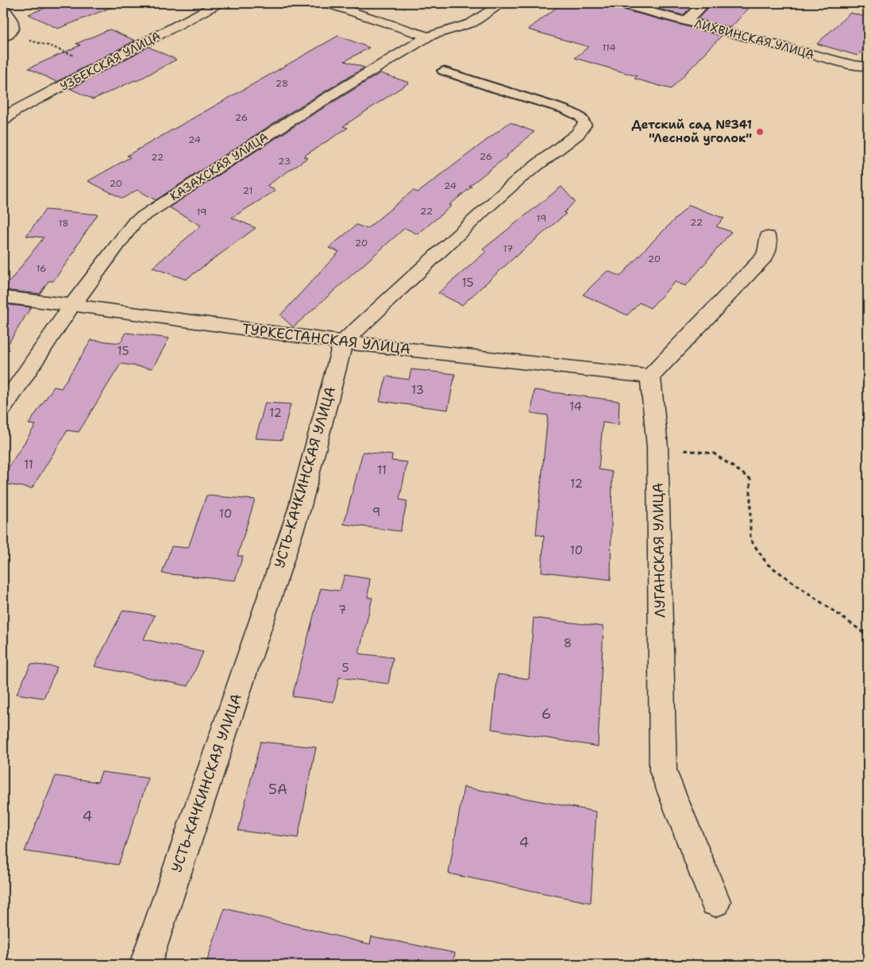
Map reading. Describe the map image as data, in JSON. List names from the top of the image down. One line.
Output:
{"streets":{"street":["ЛИХВИНСКАЯ УЛИЦА","УЗБЕКСКАЯ УЛИЦА","КАЗАХСКАЯ УЛИЦА","ТУРКЕСТАНСКАЯ УЛИЦА","УСТЬ-КАЧКИНСКАЯ УЛИЦА","ЛУГАНСКАЯ УЛИЦА"]},"crossings":[["КАЗАХСКАЯ УЛИЦА","ТУРКЕСТАНСКАЯ УЛИЦА"],["ТУРКЕСТАНСКАЯ УЛИЦА","УСТЬ-КАЧКИНСКАЯ УЛИЦА"],["ТУРКЕСТАНСКАЯ УЛИЦА","ЛУГАНСКАЯ УЛИЦА"]],"places":["Детский сад №341 \"Лесной уголок\""],"house_numbers":["114","28","26","24","26","22","23","20","24","21","22","19","19","22","18","20","17","20","16","15","15","13","14","12","11","11","12","9","10","10","7","8","5","6","5А","4","4"]}
